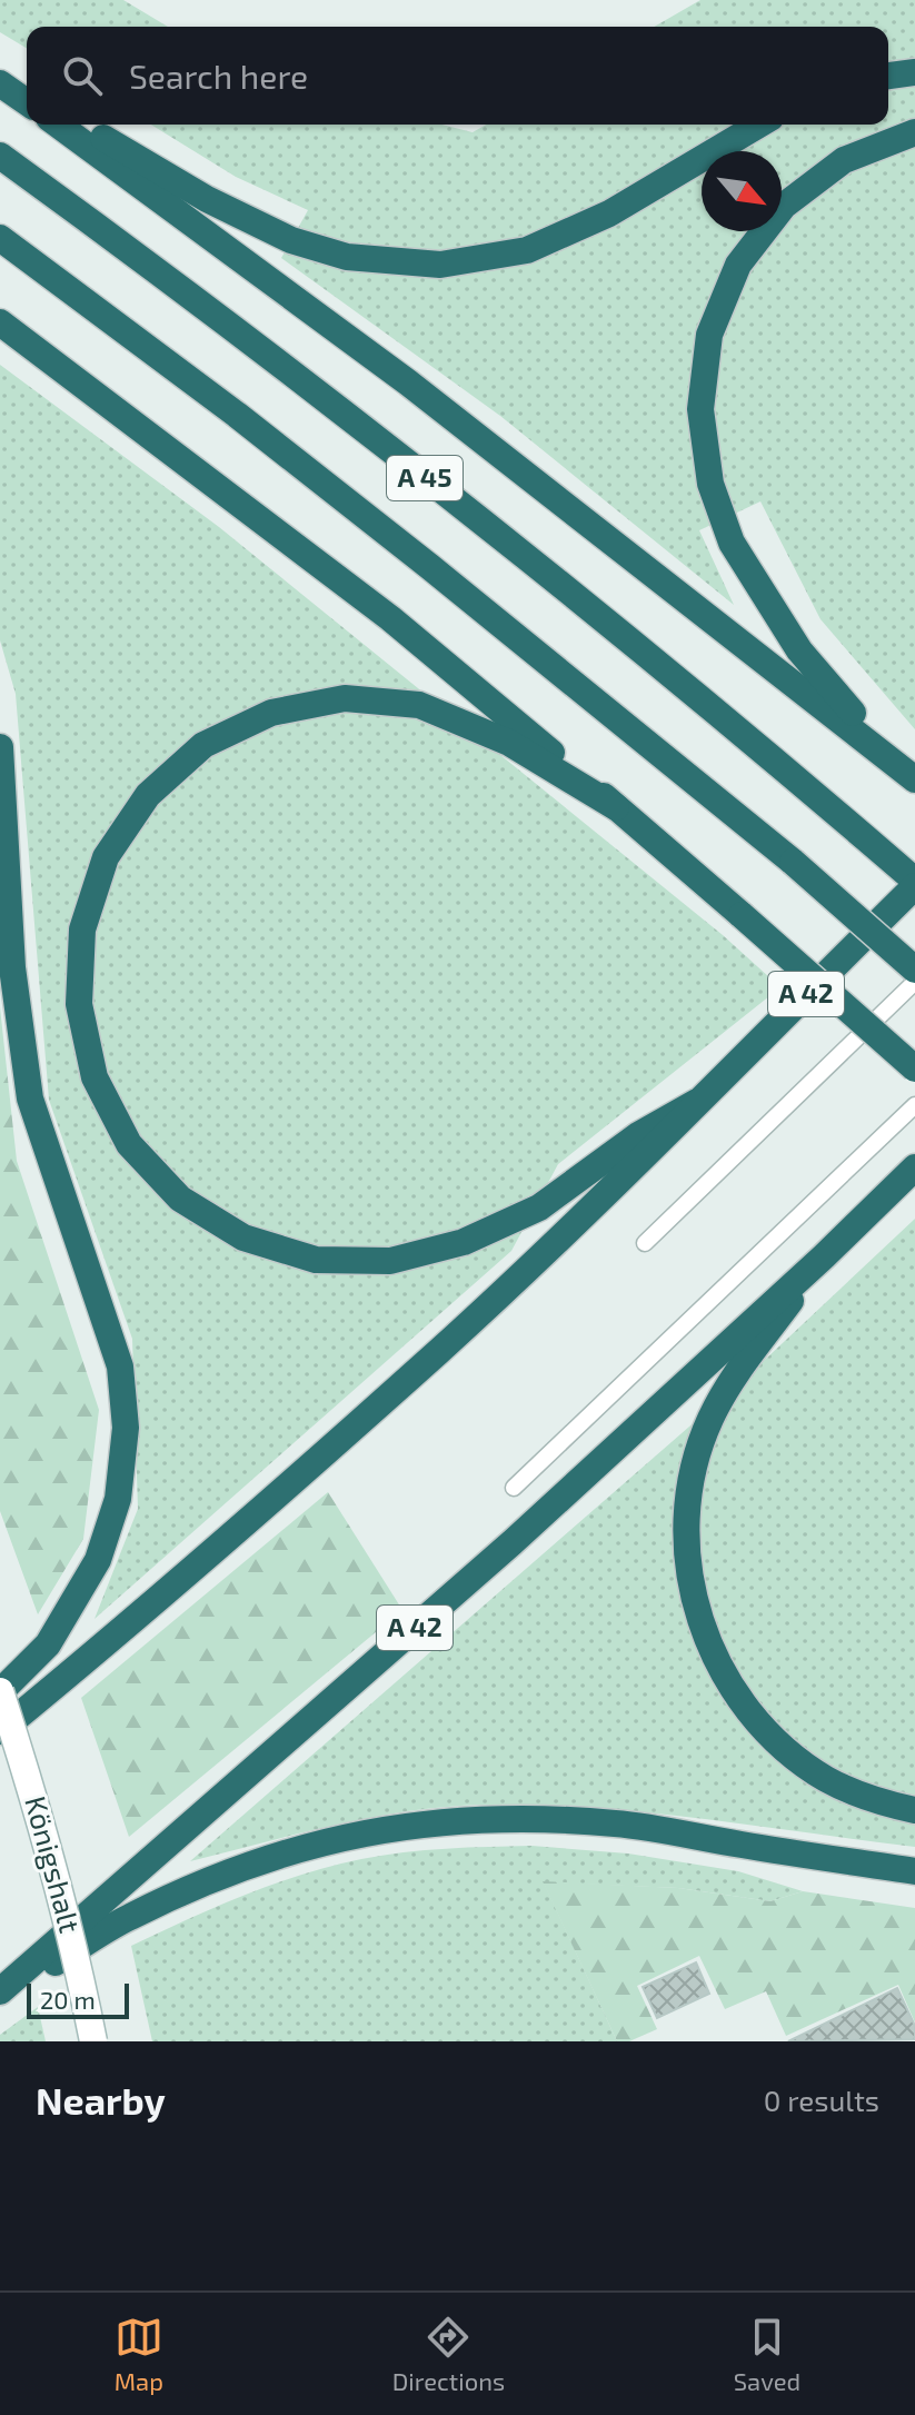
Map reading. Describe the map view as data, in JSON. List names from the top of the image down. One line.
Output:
{"streets":{"highway":["A 45","A 42"],"main road":["Königshalt"]},"crossings":[["A 45","A 42"]],"scale_bar":"20 m","north":"bottom right","page":{"search":"Search here","scale":"20 m","heading":["Nearby","0 results"],"nav":["Map","Directions","Saved"]}}
